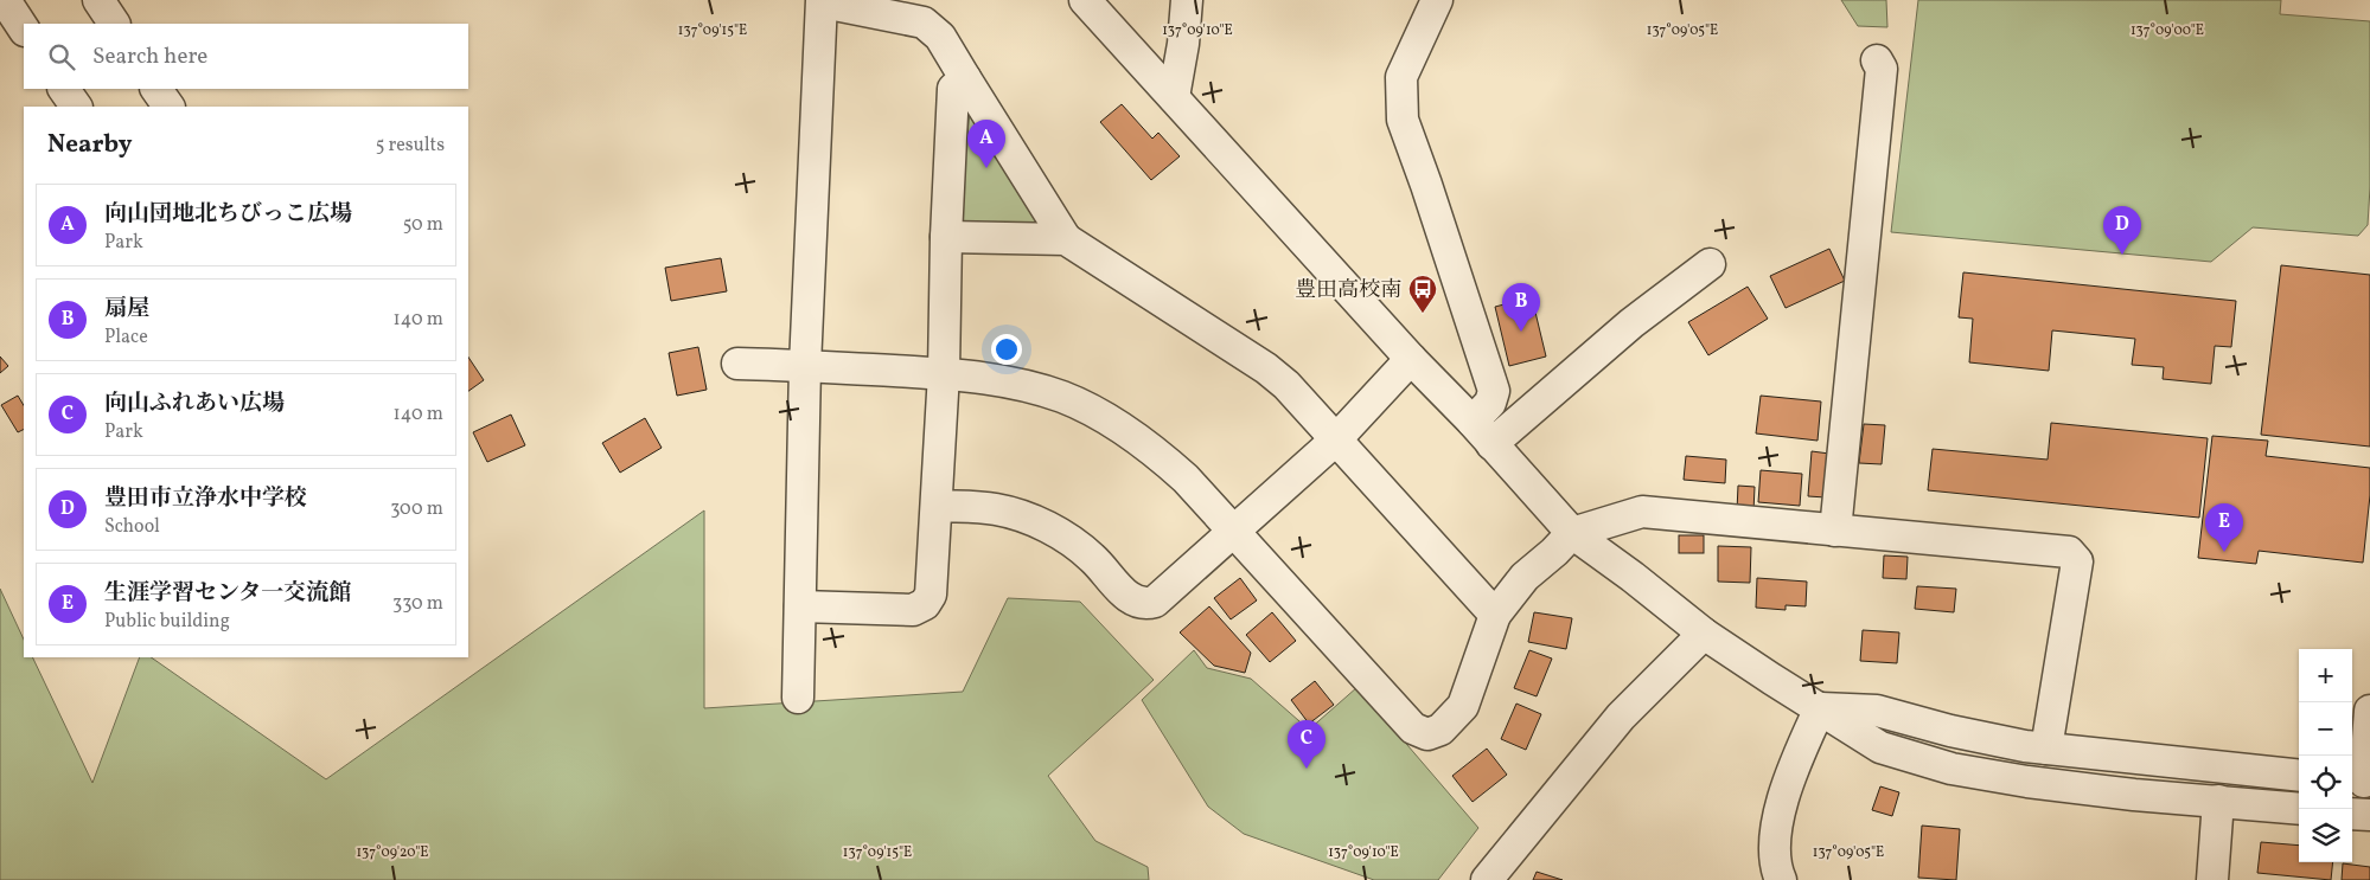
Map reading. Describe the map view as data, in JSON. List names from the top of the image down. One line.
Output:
{"places":{"bus stop":["豊田高校南"]},"page":{"search":"Search here","heading":["Nearby","5 results"],"pins":["A","D","B","E","C"],"list":[{"mark":"A","name":"向山団地北ちびっこ広場","note":"Park","value":"50 m"},{"mark":"B","name":"扇屋","note":"Place","value":"140 m"},{"mark":"C","name":"向山ふれあい広場","note":"Park","value":"140 m"},{"mark":"D","name":"豊田市立浄水中学校","note":"School","value":"300 m"},{"mark":"E","name":"生涯学習センタ一交流館","note":"Public building","value":"330 m"}],"map_buttons":["+","−"]},"coordinates":["137°09'15\"E","137°09'10\"E","137°09'05\"E","137°09'00\"E","137°09'20\"E"]}
